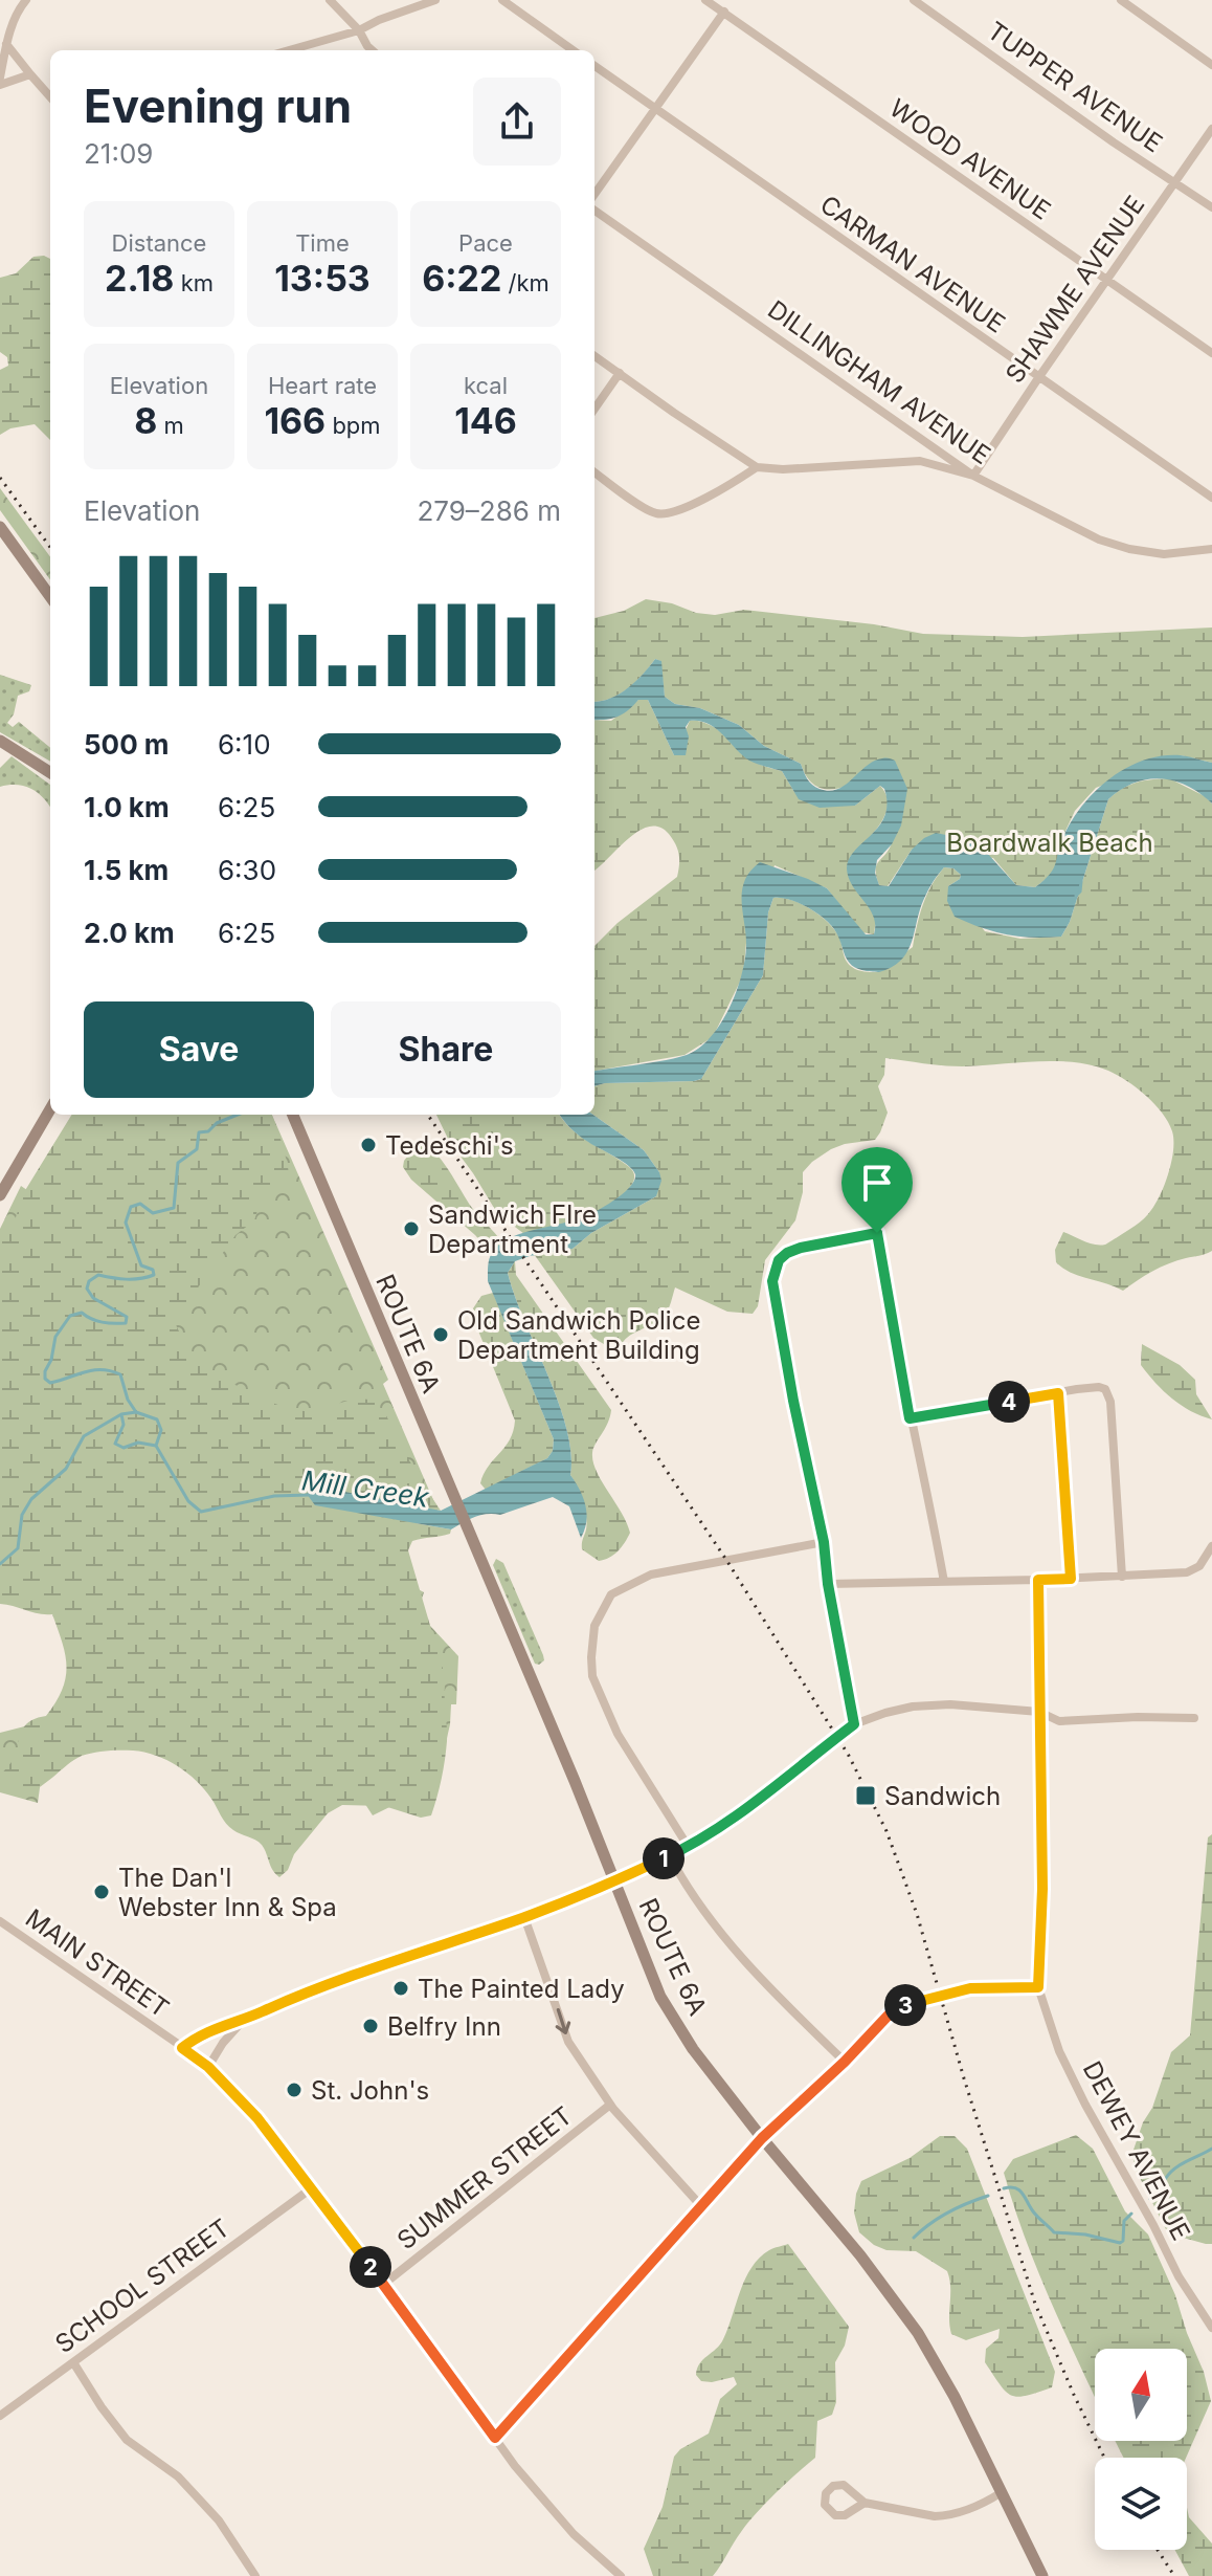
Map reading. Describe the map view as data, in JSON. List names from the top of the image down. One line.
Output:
{"streets":{"main road":["ROUTE 6A"],"street":["TUPPER AVENUE","WOOD AVENUE","CARMAN AVENUE","SHAWME AVENUE","DILLINGHAM AVENUE","MAIN STREET","DEWEY AVENUE","SUMMER STREET","SCHOOL STREET"]},"crossings":[["TUPPER AVENUE","SHAWME AVENUE"],["WOOD AVENUE","SHAWME AVENUE"],["CARMAN AVENUE","SHAWME AVENUE"],["SHAWME AVENUE","DILLINGHAM AVENUE"],["MAIN STREET","SUMMER STREET"],["MAIN STREET","SCHOOL STREET"]],"water":["Mill Creek"],"parks":["Boardwalk Beach"],"places":{"other":["Tedeschi's","Sandwich FIre Department","Old Sandwich Police Department Building","The Dan'l Webster Inn & Spa","The Painted Lady","Belfry Inn","St. John's"],"transit":["Sandwich"]},"north":"top","page":{"heading":["Evening run","21:09"],"stats":[["Distance","2.18 km"],["Time","13:53"],["Pace","6:22 /km"],["Elevation","8 m"],["Heart rate","166 bpm"],["kcal","146"]],"chart":["Elevation","279–286 m"],"list":[{"name":"500 m","note":"6:10"},{"name":"1.0 km","note":"6:25"},{"name":"1.5 km","note":"6:30"},{"name":"2.0 km","note":"6:25"}],"buttons":["Save","Share"],"pins":["4","1","3","2"]}}
